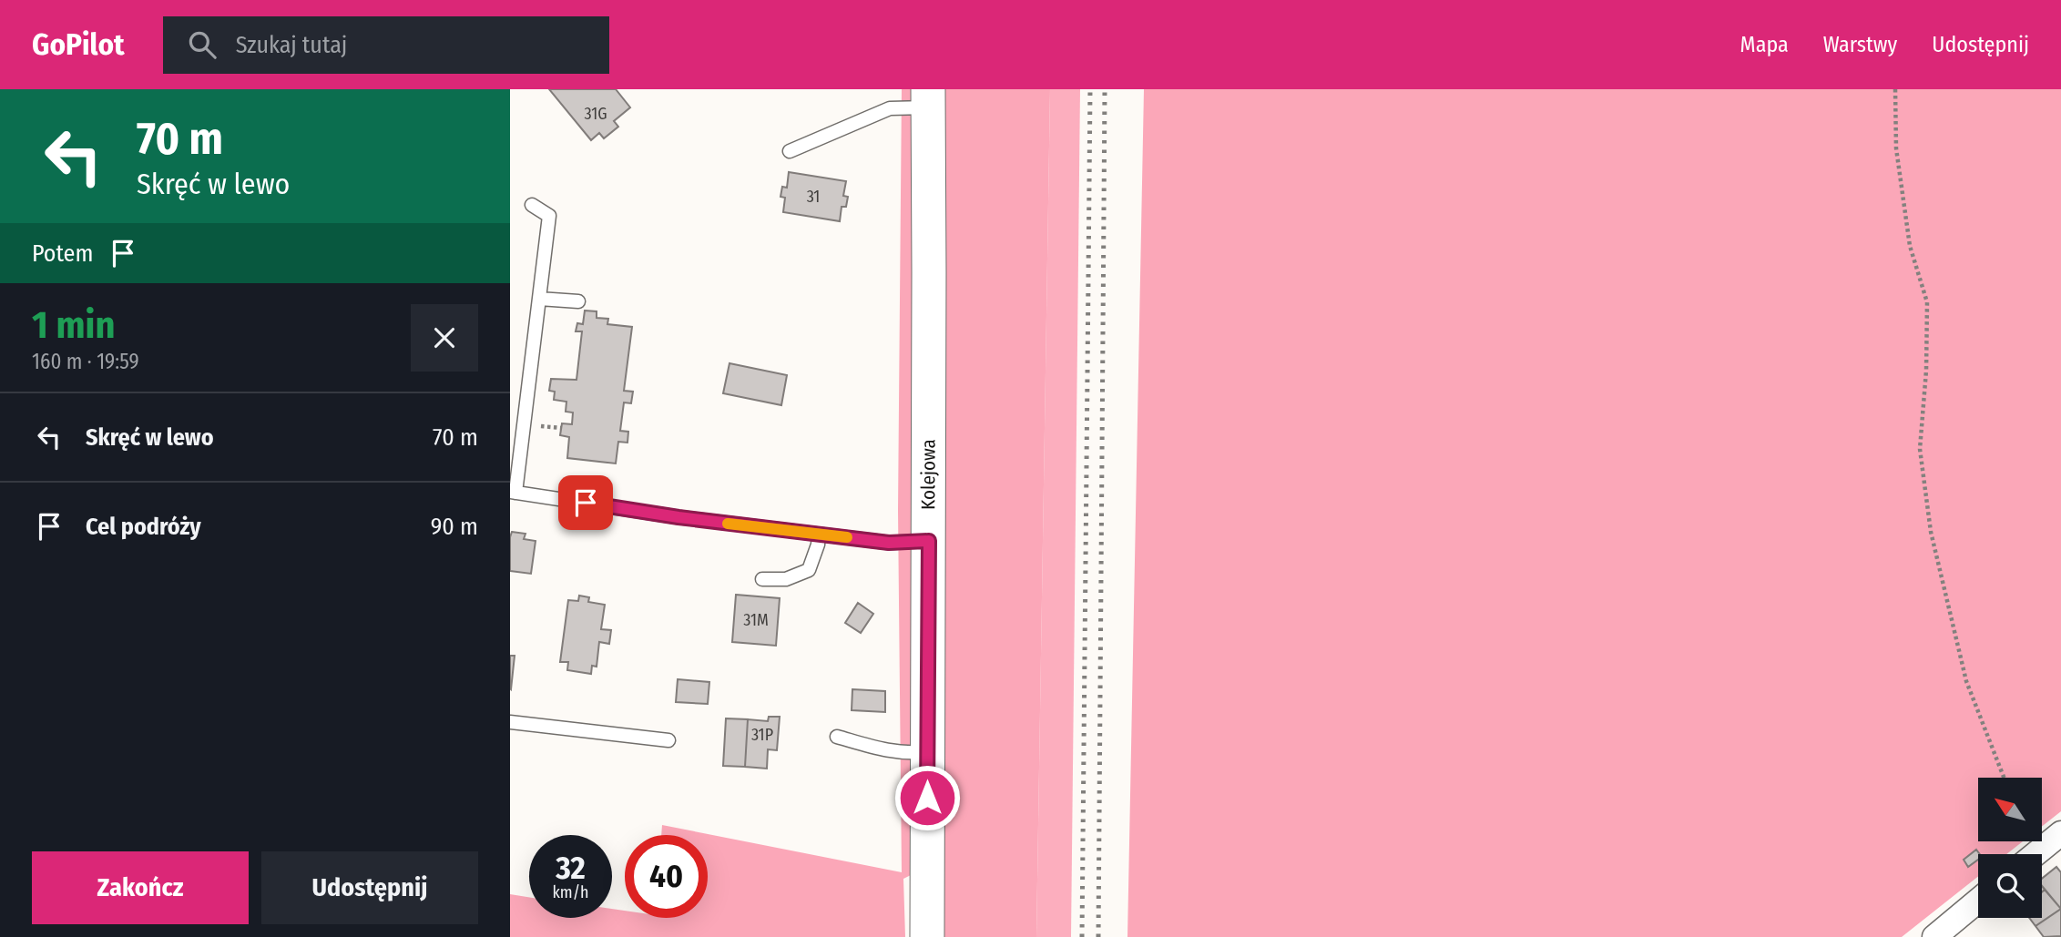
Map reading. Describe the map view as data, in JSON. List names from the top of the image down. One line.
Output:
{"streets":{"street":["Kolejowa"]},"house_numbers":["31G","31","31M","31P"],"north":"top left","page":{"header":"GoPilot","search":"Szukaj tutaj","nav":["Mapa","Warstwy","Udostępnij"],"turn":["70 m","Skręć w lewo"],"then":"Potem","heading":["1 min","160 m · 19:59"],"list":[{"name":"Skręć w lewo","value":"70 m"},{"name":"Cel podróży","value":"90 m"}],"speed":"32 km/h","limit":"40","buttons":["Zakończ","Udostępnij"]}}
